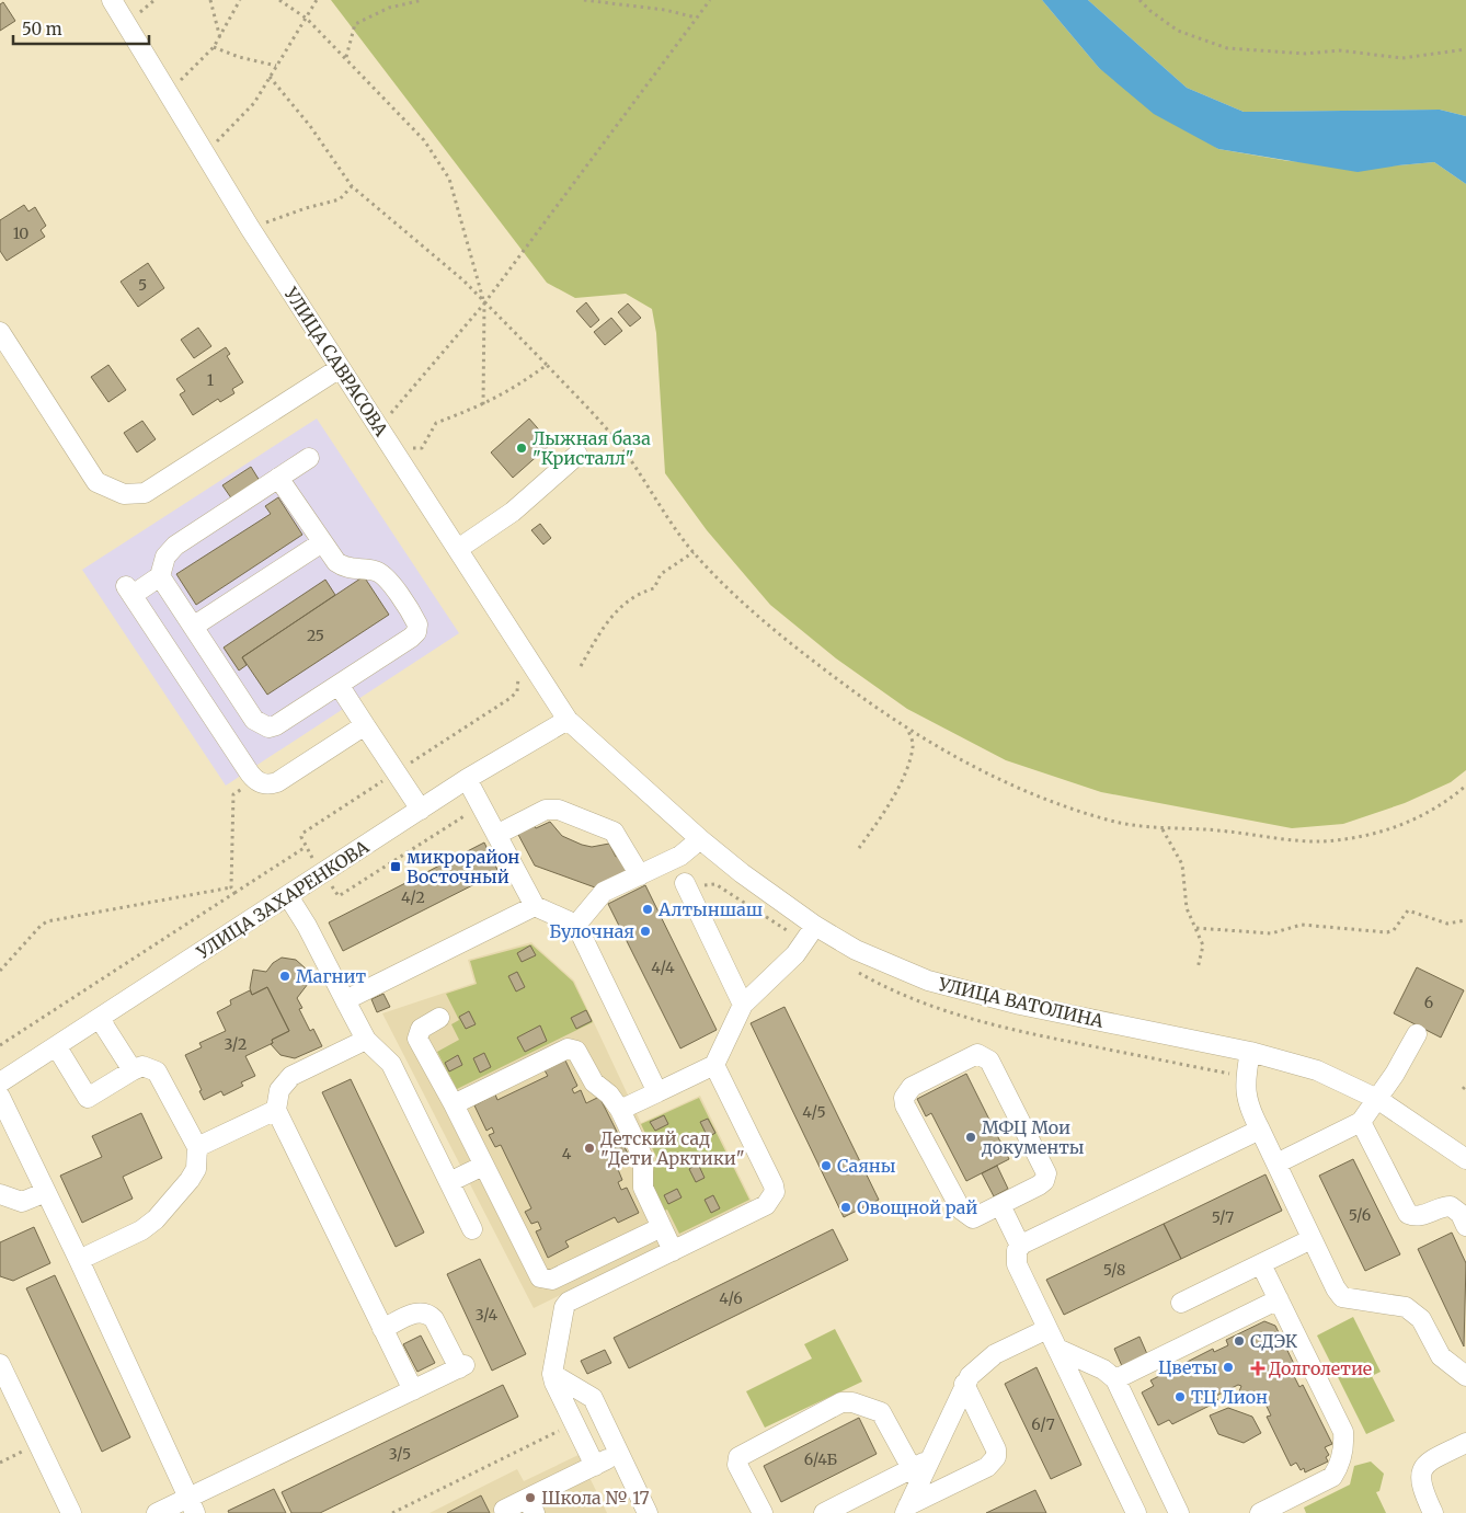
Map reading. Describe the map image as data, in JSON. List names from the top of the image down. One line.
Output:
{"streets":{"street":["УЛИЦА САВРАСОВА","УЛИЦА ЗАХАРЕНКОВА","УЛИЦА ВАТОЛИНА"]},"crossings":[["УЛИЦА САВРАСОВА","УЛИЦА ЗАХАРЕНКОВА"],["УЛИЦА САВРАСОВА","УЛИЦА ВАТОЛИНА"],["УЛИЦА ЗАХАРЕНКОВА","УЛИЦА ВАТОЛИНА"]],"places":{"other":["Лыжная база \"Кристалл\"","Алтыншаш","Булочная","Магнит","МФЦ Мои документы","Детский сад \"Дети Арктики\"","Саяны","Овощной рай","СДЭК","Цветы","ТЦ Лион","Школа № 17"],"transit":["микрорайон Восточный"],"health":["Долголетие"]},"house_numbers":["10","5","1","25","4/2","4/4","6","3/2","4/5","4","5/6","5/7","5/8","4/6","3/4","6/7","3/5","6/4Б"],"scale_bar":"50 m"}
